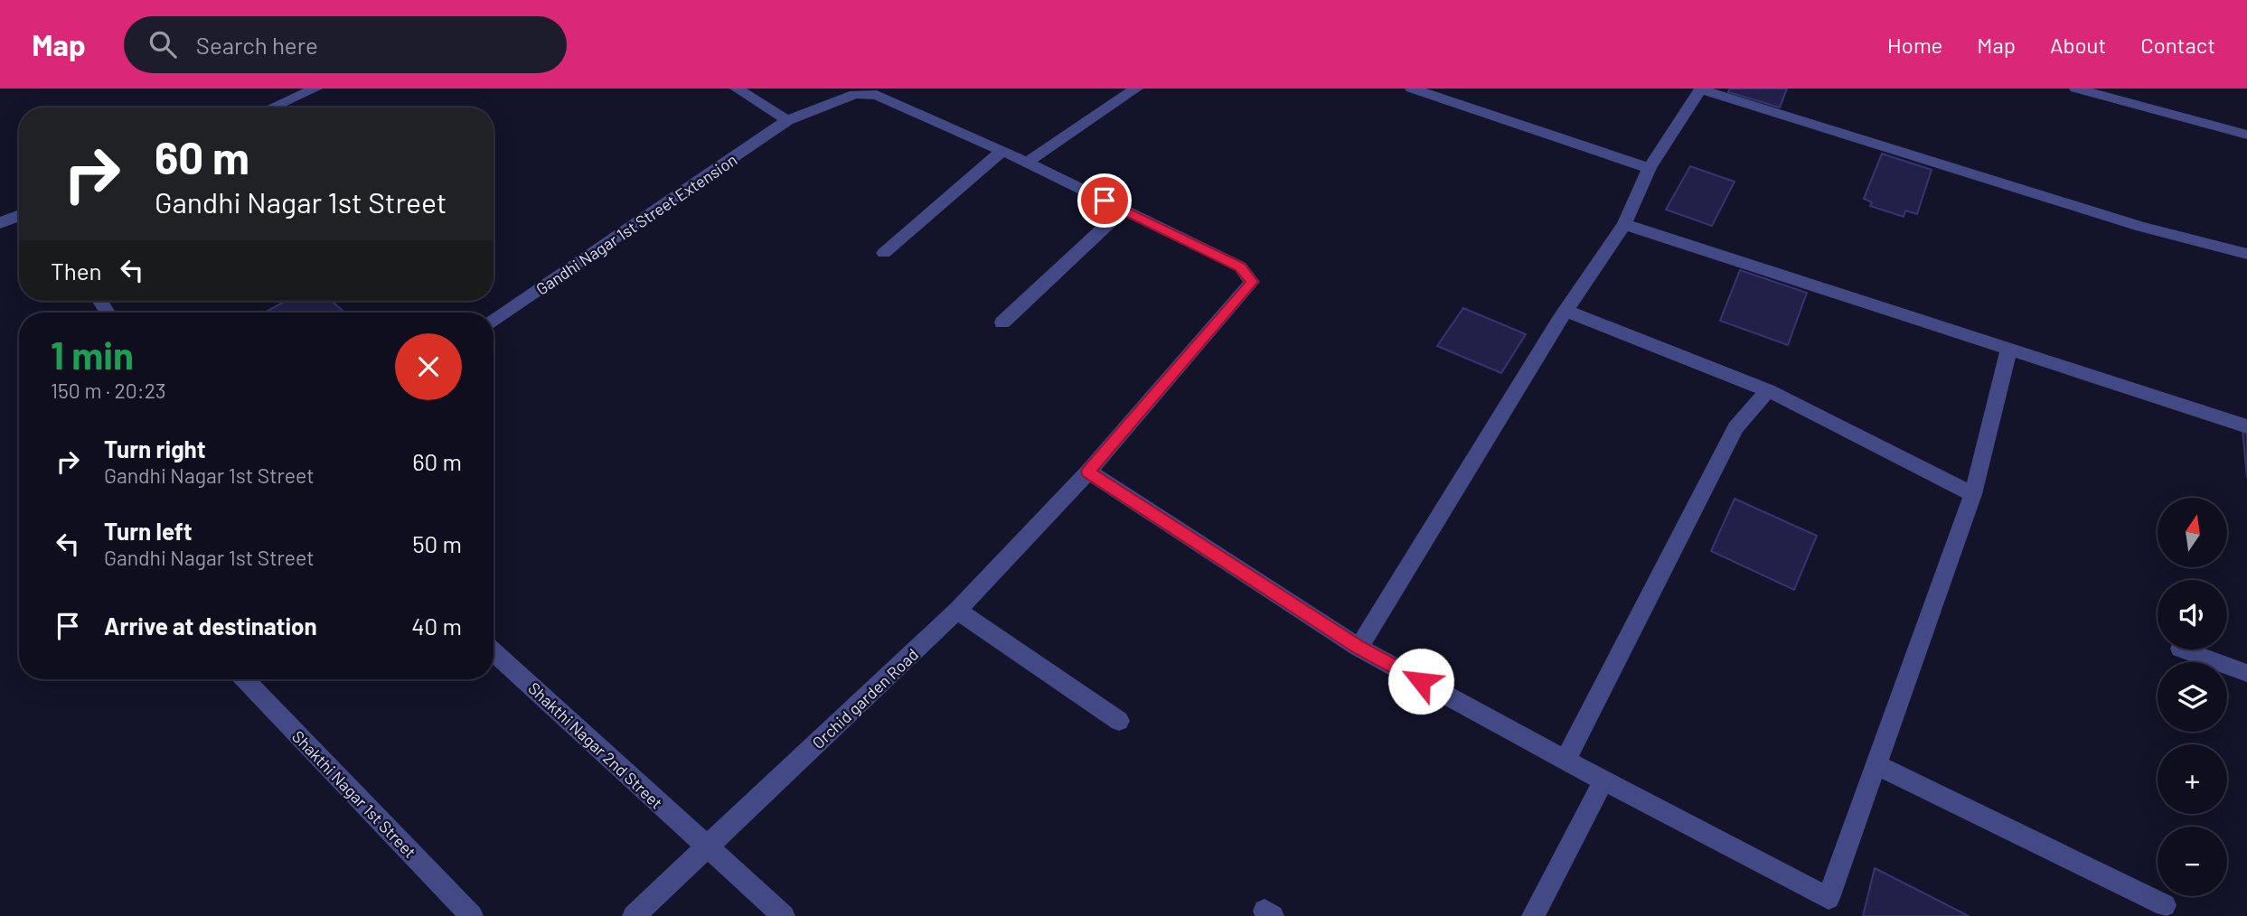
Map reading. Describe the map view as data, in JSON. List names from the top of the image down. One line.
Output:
{"streets":{"street":["Gandhi Nagar 1st Street Extension","Orchid garden Road","Shakthi Nagar 2nd Street","Shakthi Nagar 1st Street"]},"crossings":[["Gandhi Nagar 1st Street Extension","Orchid garden Road"],["Orchid garden Road","Shakthi Nagar 2nd Street"]],"north":"top","page":{"header":"Map","search":"Search here","nav":["Home","Map","About","Contact"],"turn":["60 m","Gandhi Nagar 1st Street"],"then":"Then","heading":["1 min","150 m · 20:23"],"list":[{"name":"Turn right","note":"Gandhi Nagar 1st Street","value":"60 m"},{"name":"Turn left","note":"Gandhi Nagar 1st Street","value":"50 m"},{"name":"Arrive at destination","value":"40 m"}],"map_buttons":["+","−"]}}
